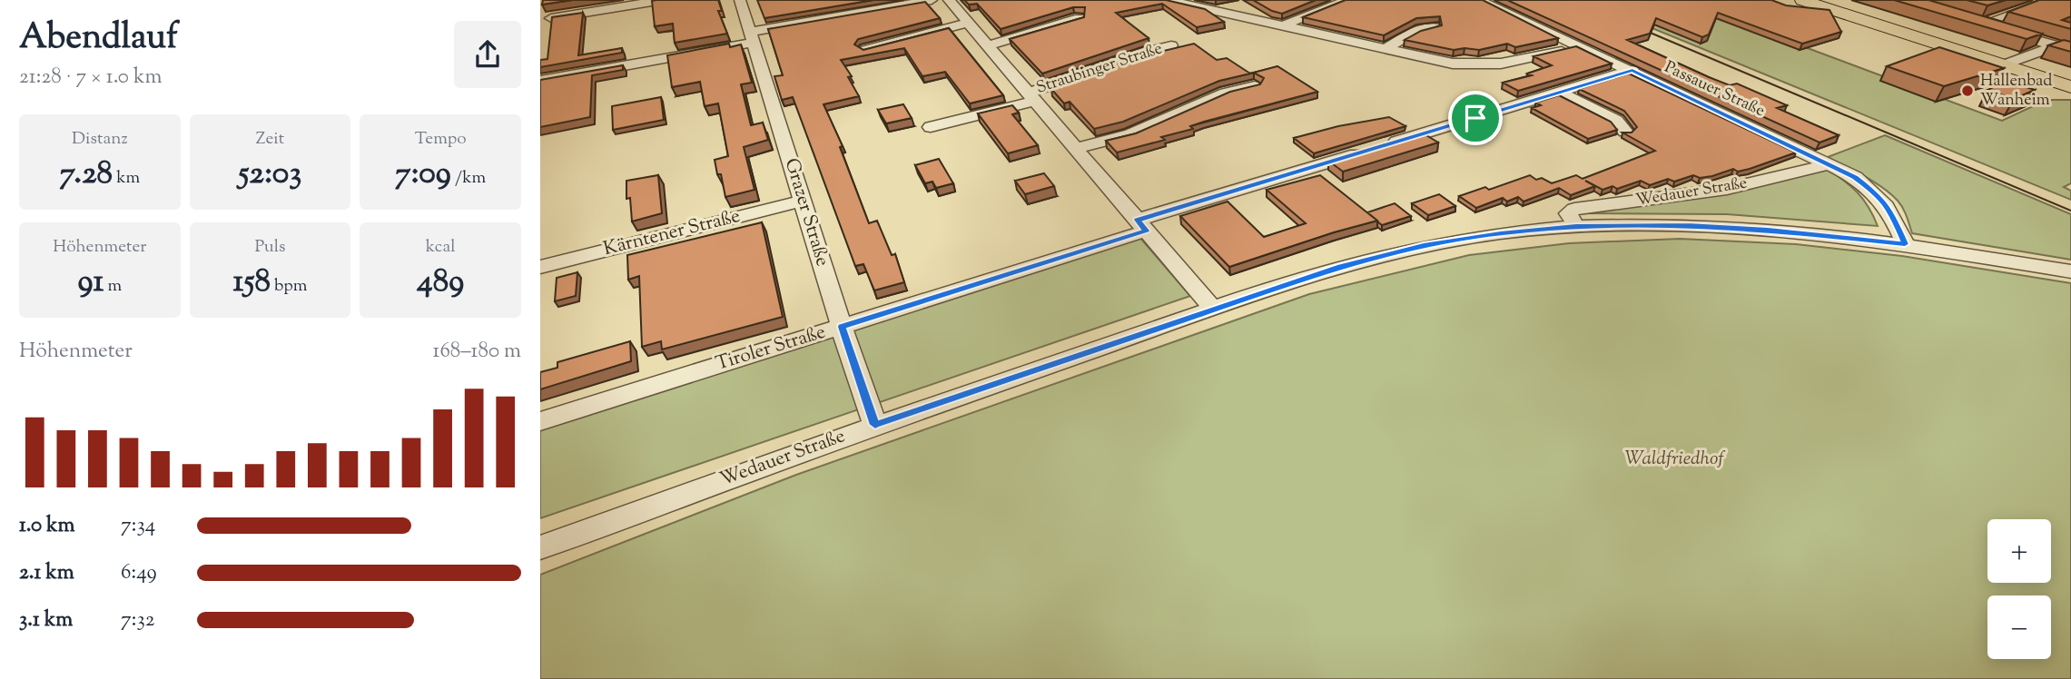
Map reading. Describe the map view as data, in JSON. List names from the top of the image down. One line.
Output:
{"streets":{"street":["Straubinger Straße","Passauer Straße","Wedauer Straße","Grazer Straße","Kärntener Straße","Tiroler Straße"]},"crossings":[["Straubinger Straße","Wedauer Straße"],["Straubinger Straße","Tiroler Straße"],["Passauer Straße","Wedauer Straße"],["Passauer Straße","Tiroler Straße"],["Wedauer Straße","Grazer Straße"],["Grazer Straße","Kärntener Straße"],["Grazer Straße","Tiroler Straße"]],"parks":["Waldfriedhof"],"places":["Hallenbad Wanheim"],"page":{"heading":["Abendlauf","21:28 · 7 × 1.0 km"],"stats":[["Distanz","7.28 km"],["Zeit","52:03"],["Tempo","7:09 /km"],["Höhenmeter","91 m"],["Puls","158 bpm"],["kcal","489"]],"chart":["Höhenmeter","168–180 m"],"list":[{"name":"1.0 km","note":"7:34"},{"name":"2.1 km","note":"6:49"},{"name":"3.1 km","note":"7:32"}],"map_buttons":["+","−"]}}
